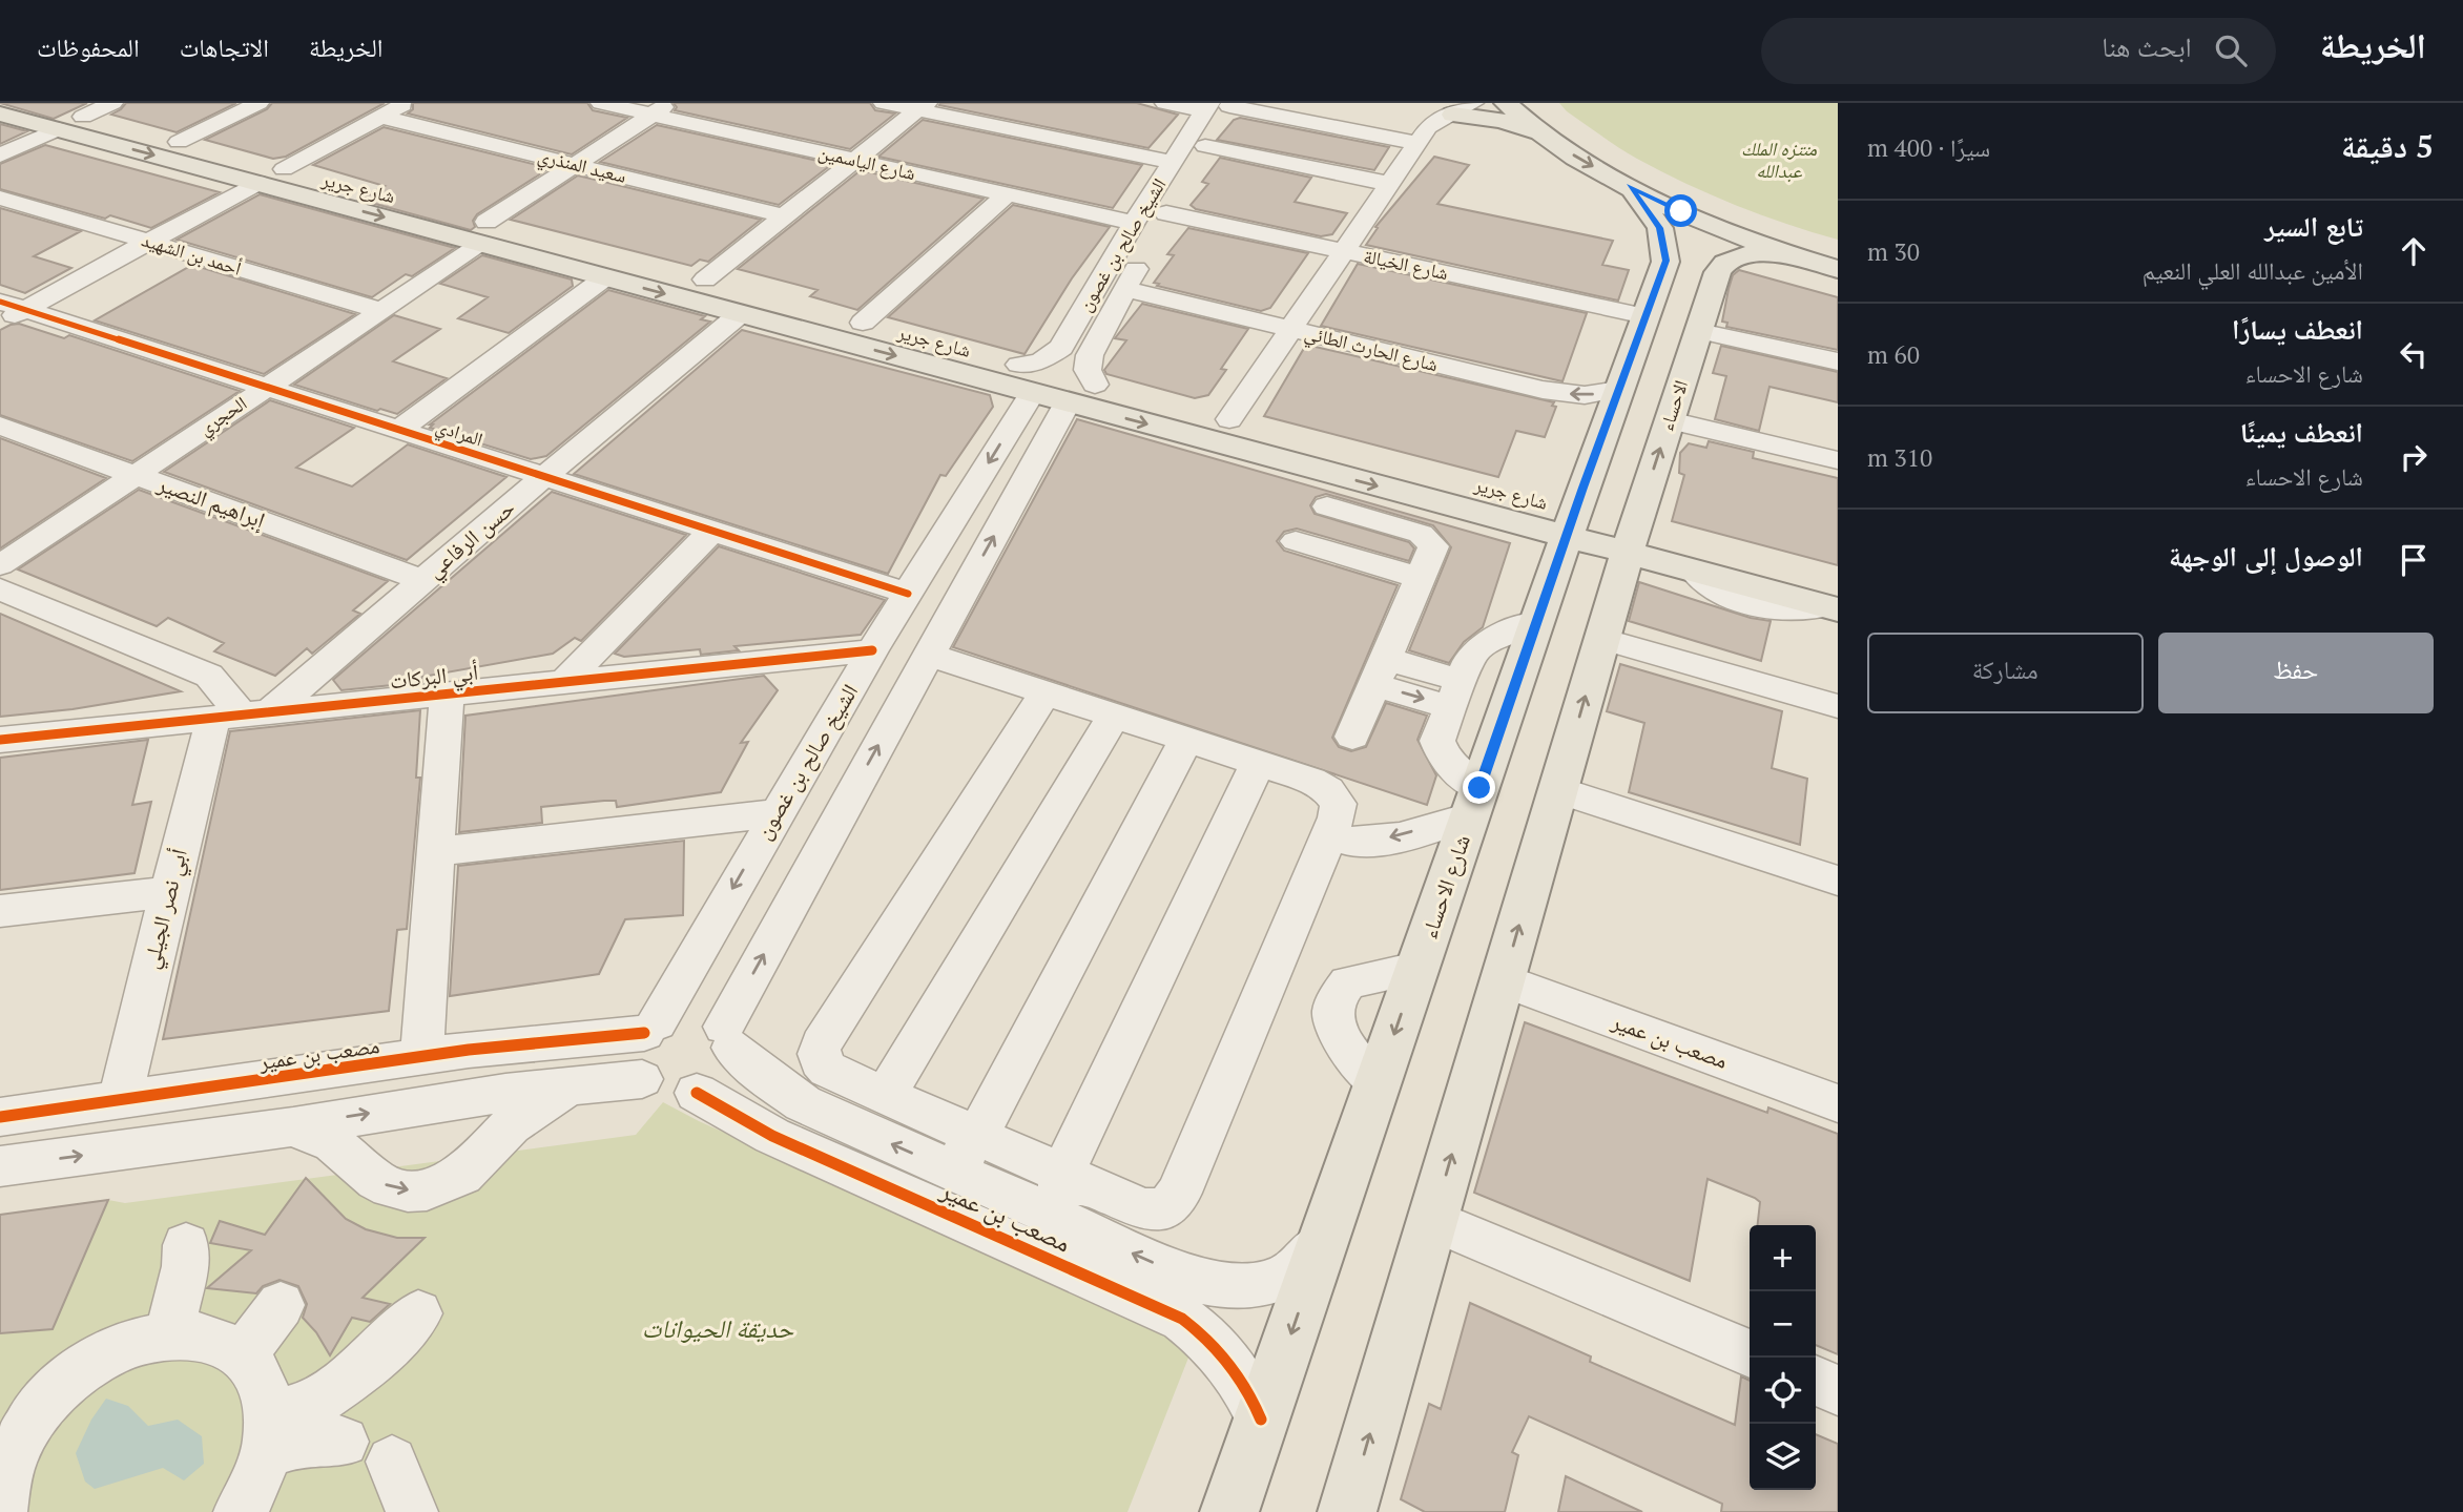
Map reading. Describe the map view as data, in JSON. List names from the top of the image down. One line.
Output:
{"streets":{"main road":["شارع جرير","الاحساء","شارع الاحساء"],"street":["شارع الياسمين","سعيد المنذري","الشيخ صالح بن غصون","أحمد بن الشهيد","شارع الخيالة","شارع الحارث الطائي","الحجري","المرادي","إبراهيم النصير","حسن الرفاعي","أبي البركات","أبي نصر الجيلي","مصعب بن عمير"]},"crossings":[["شارع الياسمين","الشيخ صالح بن غصون"],["شارع الياسمين","الحجري"],["سعيد المنذري","الحجري"],["شارع جرير","الشيخ صالح بن غصون"],["شارع جرير","الاحساء"],["شارع جرير","الحجري"],["شارع جرير","حسن الرفاعي"],["شارع جرير","شارع الاحساء"],["الشيخ صالح بن غصون","شارع الخيالة"],["الشيخ صالح بن غصون","شارع الحارث الطائي"],["الشيخ صالح بن غصون","المرادي"],["الشيخ صالح بن غصون","أبي البركات"],["الشيخ صالح بن غصون","مصعب بن عمير"],["أحمد بن الشهيد","الحجري"],["شارع الخيالة","شارع الاحساء"],["شارع الحارث الطائي","شارع الاحساء"],["الاحساء","شارع الاحساء"],["الحجري","المرادي"],["الحجري","إبراهيم النصير"],["المرادي","حسن الرفاعي"],["إبراهيم النصير","حسن الرفاعي"],["حسن الرفاعي","أبي البركات"],["حسن الرفاعي","أبي نصر الجيلي"],["أبي البركات","أبي نصر الجيلي"],["شارع الاحساء","مصعب بن عمير"],["أبي نصر الجيلي","مصعب بن عمير"]],"parks":["منتزه الملك عبدالله","حديقة الحيوانات"],"page":{"header":"الخريطة","search":"ابحث هنا","nav":["الخريطة","الاتجاهات","المحفوظات"],"heading":["5 دقيقة","سيرًا · 400 m"],"list":[["تابع السير","الأمين عبدالله العلي النعيم","30 m"],["انعطف يسارًا","شارع الاحساء","60 m"],["انعطف يمينًا","شارع الاحساء","310 m"],"الوصول إلى الوجهة"],"buttons":["حفظ","مشاركة"],"map_buttons":["+","−"]}}
